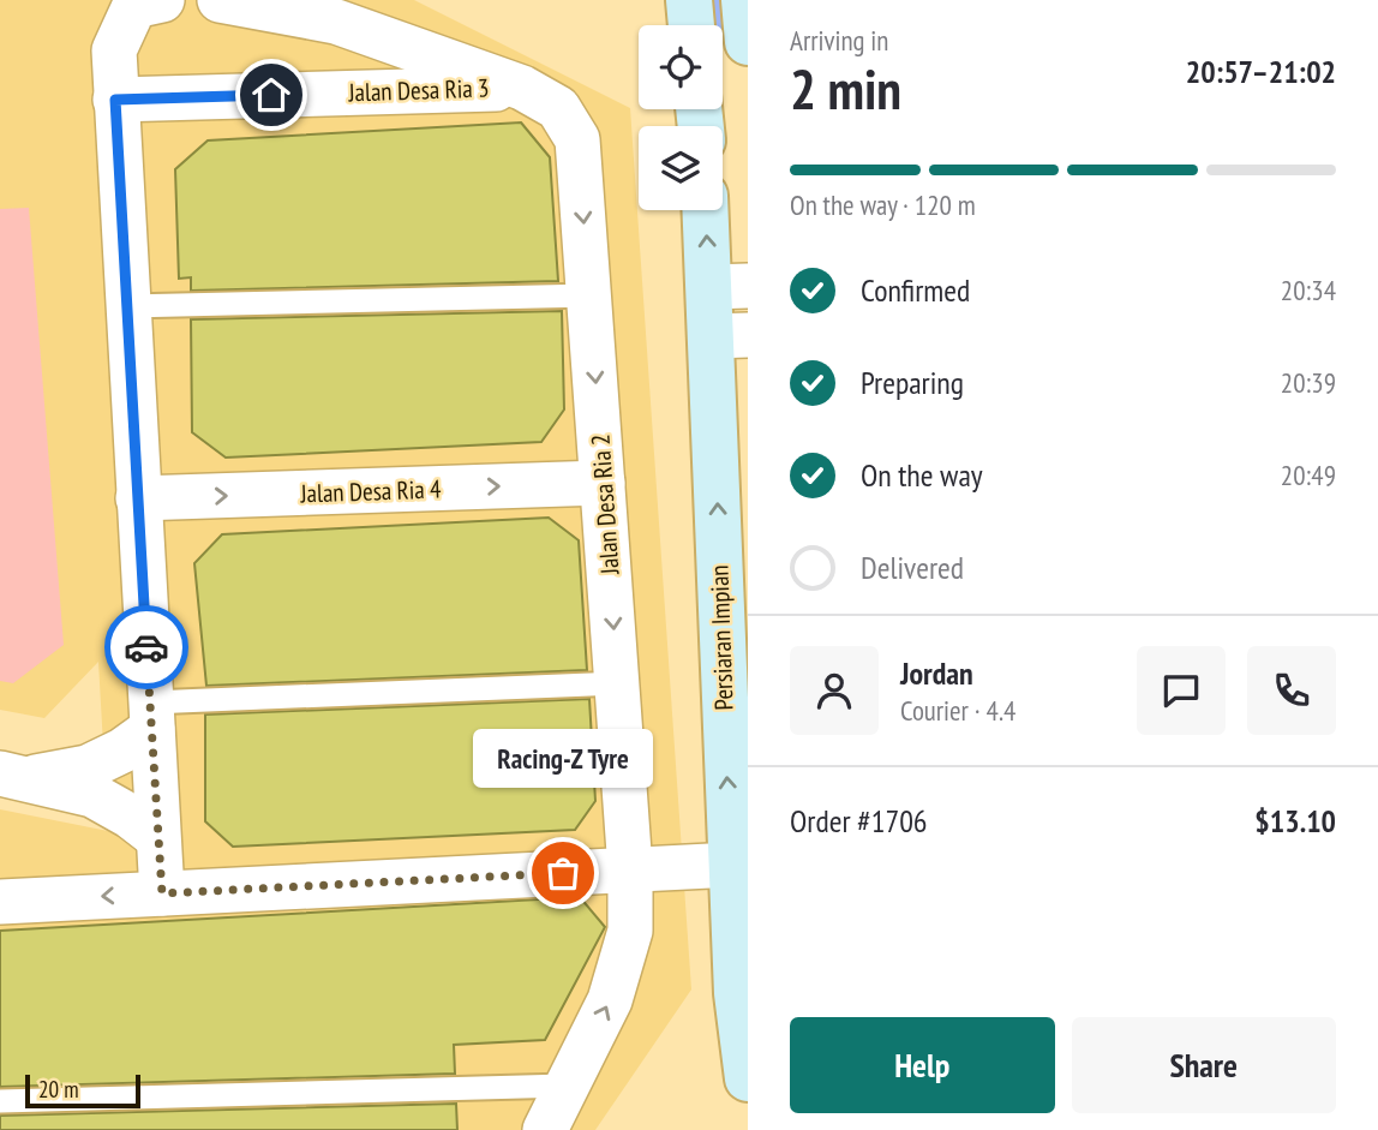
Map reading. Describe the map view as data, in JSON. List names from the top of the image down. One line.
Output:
{"streets":{"street":["Jalan Desa Ria 3","Jalan Desa Ria 4","Jalan Desa Ria 2","Persiaran Impian"]},"crossings":[["Jalan Desa Ria 3","Jalan Desa Ria 2"],["Jalan Desa Ria 4","Jalan Desa Ria 2"]],"one_way":["Persiaran Impian"],"places":["Racing-Z Tyre"],"scale_bar":"20 m","page":{"heading":["2 min","Arriving in","20:57–21:02"],"panel":["Jordan","Courier · 4.4","Order #1706","$13.10"],"bar":"On the way · 120 m","list":[["Confirmed","20:34"],["Preparing","20:39"],["On the way","20:49"],"Delivered"],"bubble":"Racing-Z Tyre","buttons":["Help","Share"],"scale":"20 m"}}
